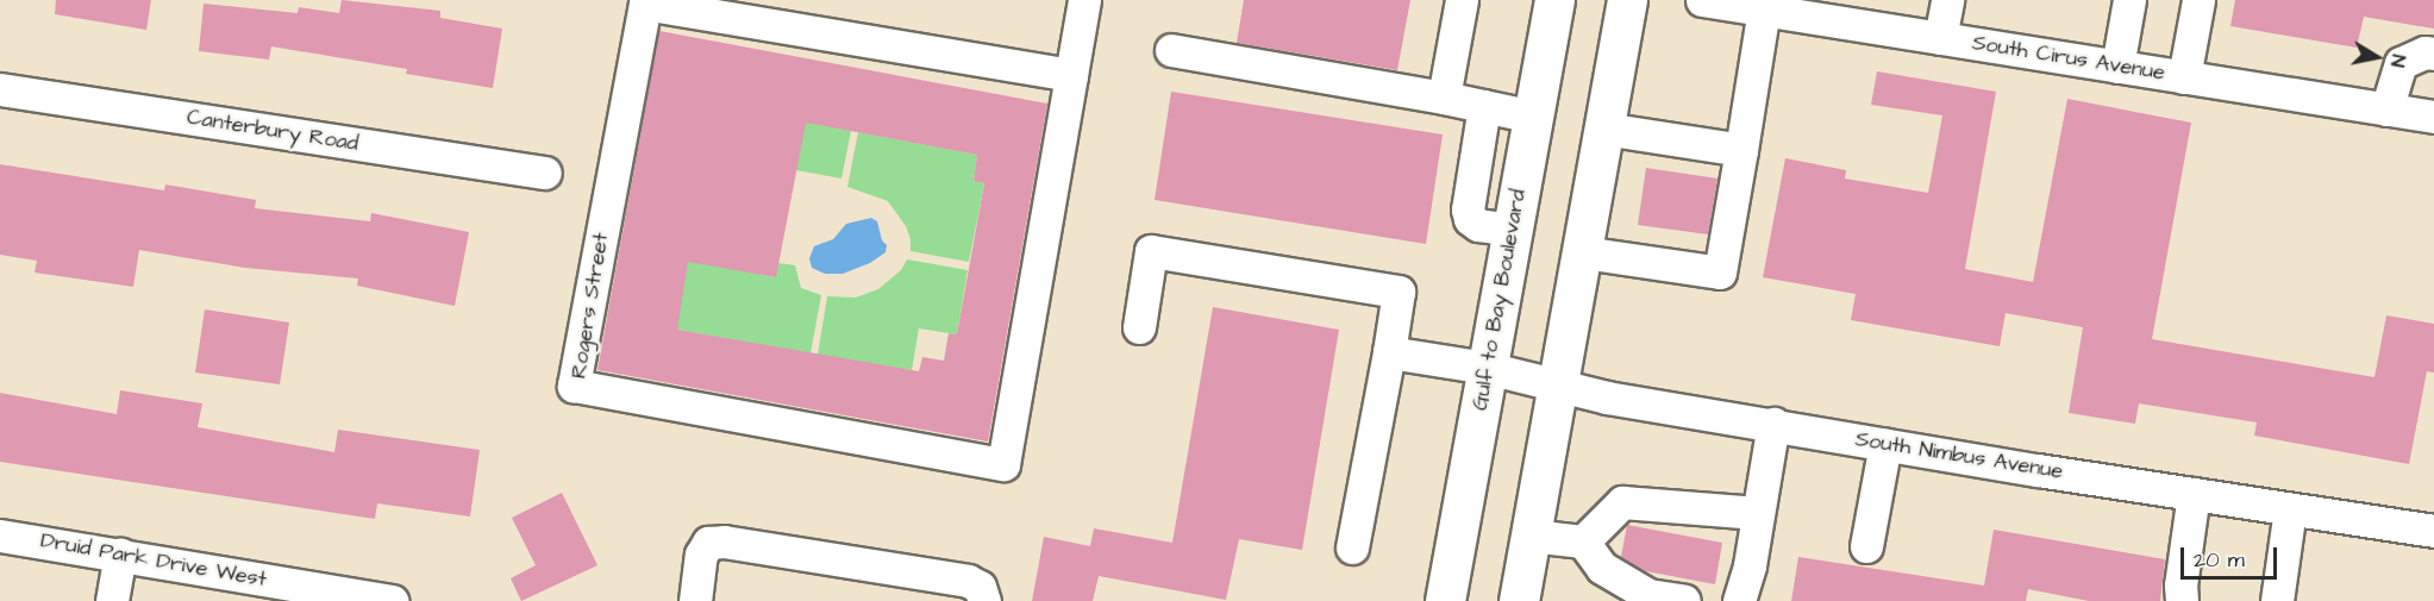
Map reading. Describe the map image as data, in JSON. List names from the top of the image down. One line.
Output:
{"streets":{"main road":["Gulf to Bay Boulevard"],"street":["South Cirus Avenue","Canterbury Road","Rogers Street","South Nimbus Avenue","Druid Park Drive West"]},"crossings":[["Gulf to Bay Boulevard","South Nimbus Avenue"]],"scale_bar":"20 m","north":"right"}
